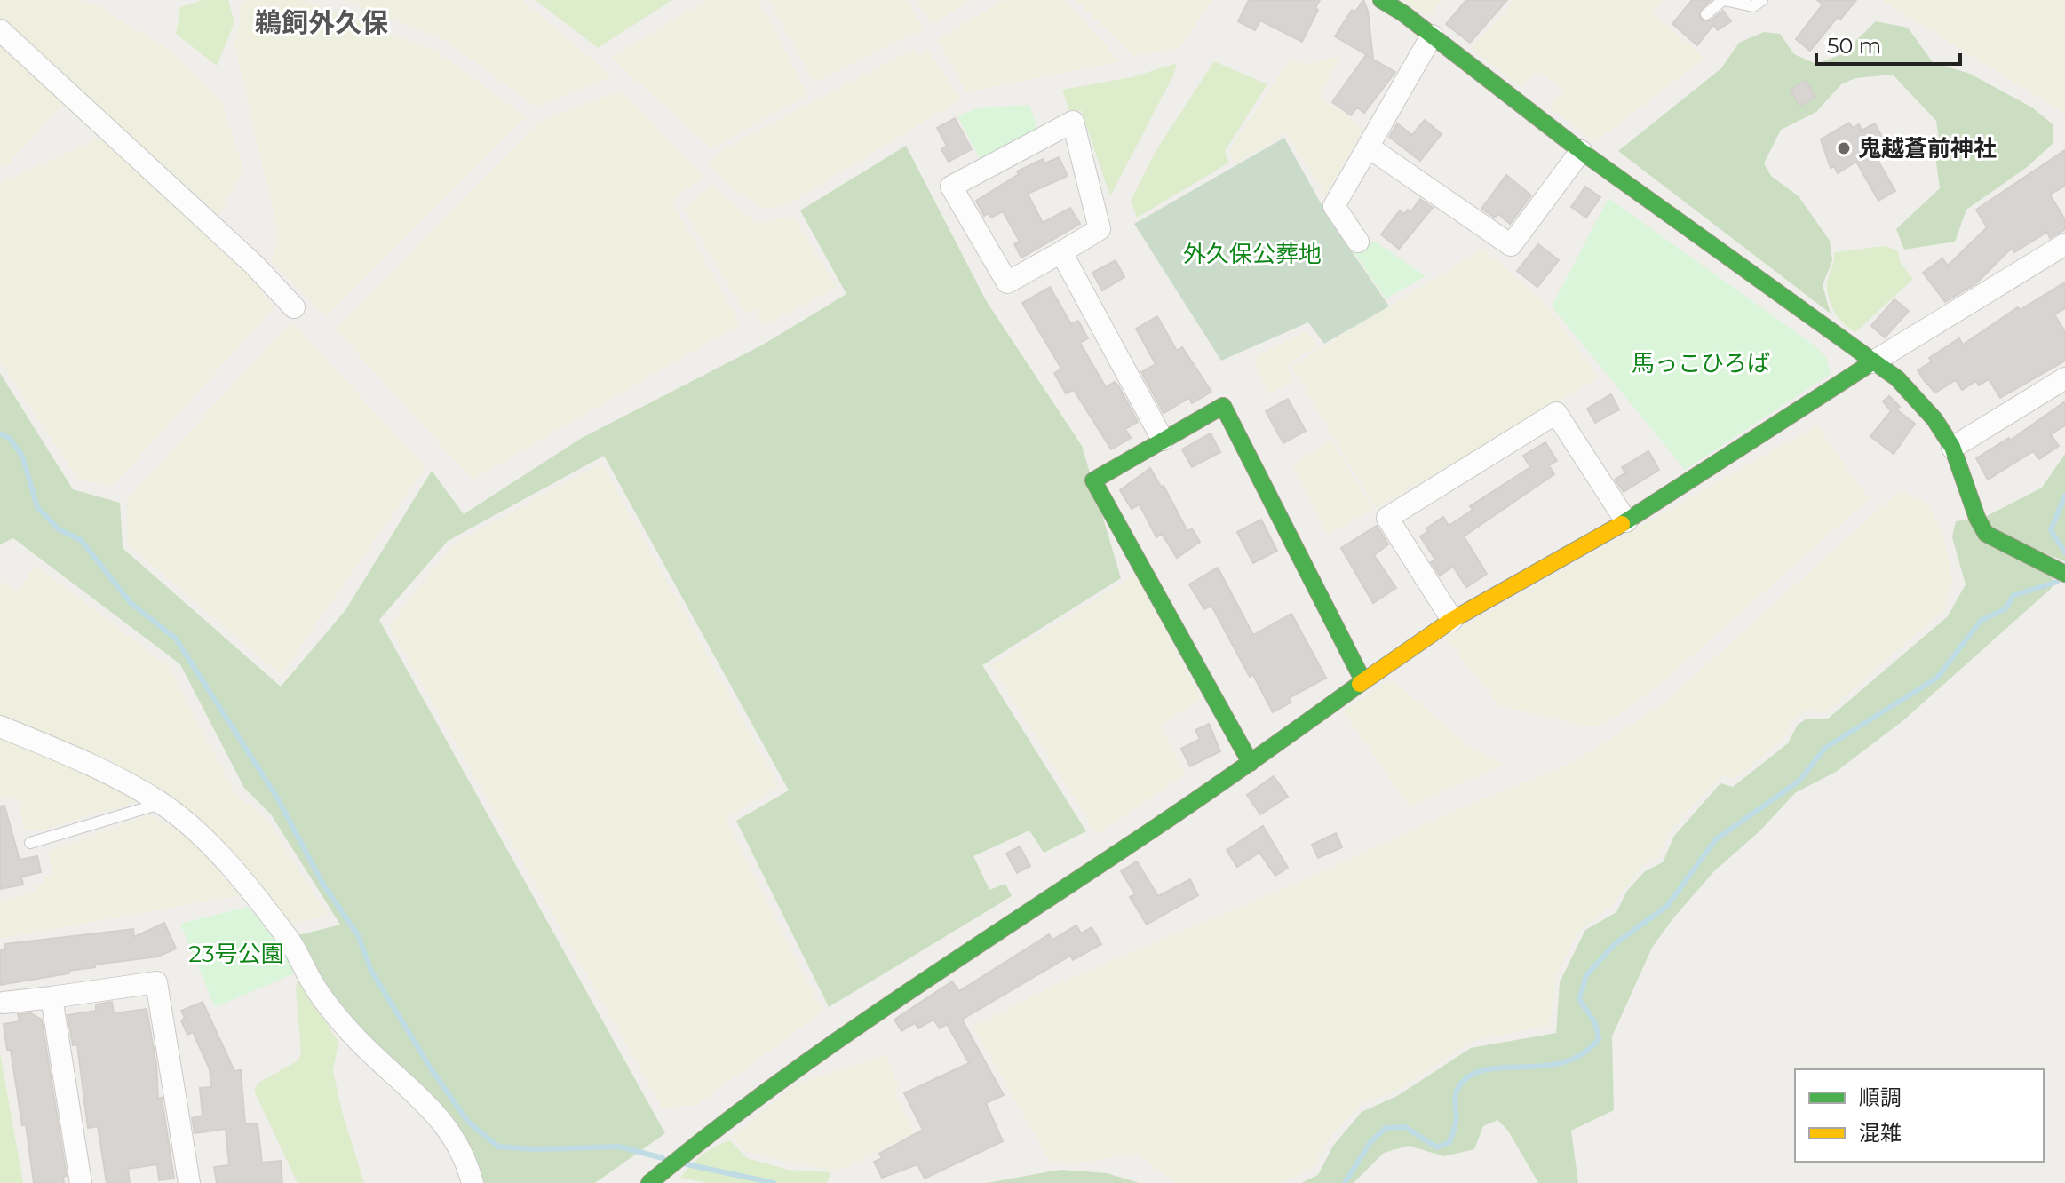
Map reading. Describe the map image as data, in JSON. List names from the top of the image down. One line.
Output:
{"districts":["鵜飼外久保"],"parks":["外久保公葬地","馬っこひろば","23号公園"],"places":["鬼越蒼前神社"],"legend":["順調","混雑"],"scale_bar":"50 m"}
